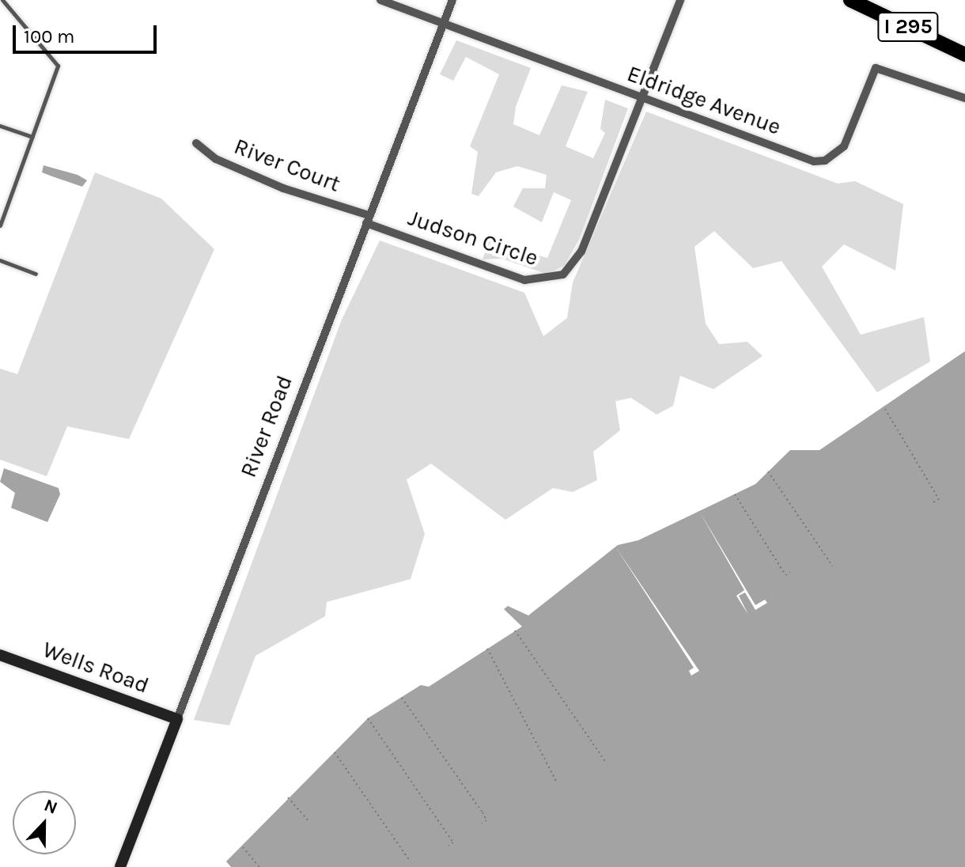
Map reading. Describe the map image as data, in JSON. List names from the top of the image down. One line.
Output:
{"streets":{"highway":["I 295"],"street":["Eldridge Avenue","River Court","Judson Circle","River Road","Wells Road"]},"crossings":[["Eldridge Avenue","Judson Circle"],["Eldridge Avenue","River Road"],["River Court","Judson Circle"],["River Court","River Road"],["Judson Circle","River Road"],["River Road","Wells Road"]],"scale_bar":"100 m","north":"top"}
